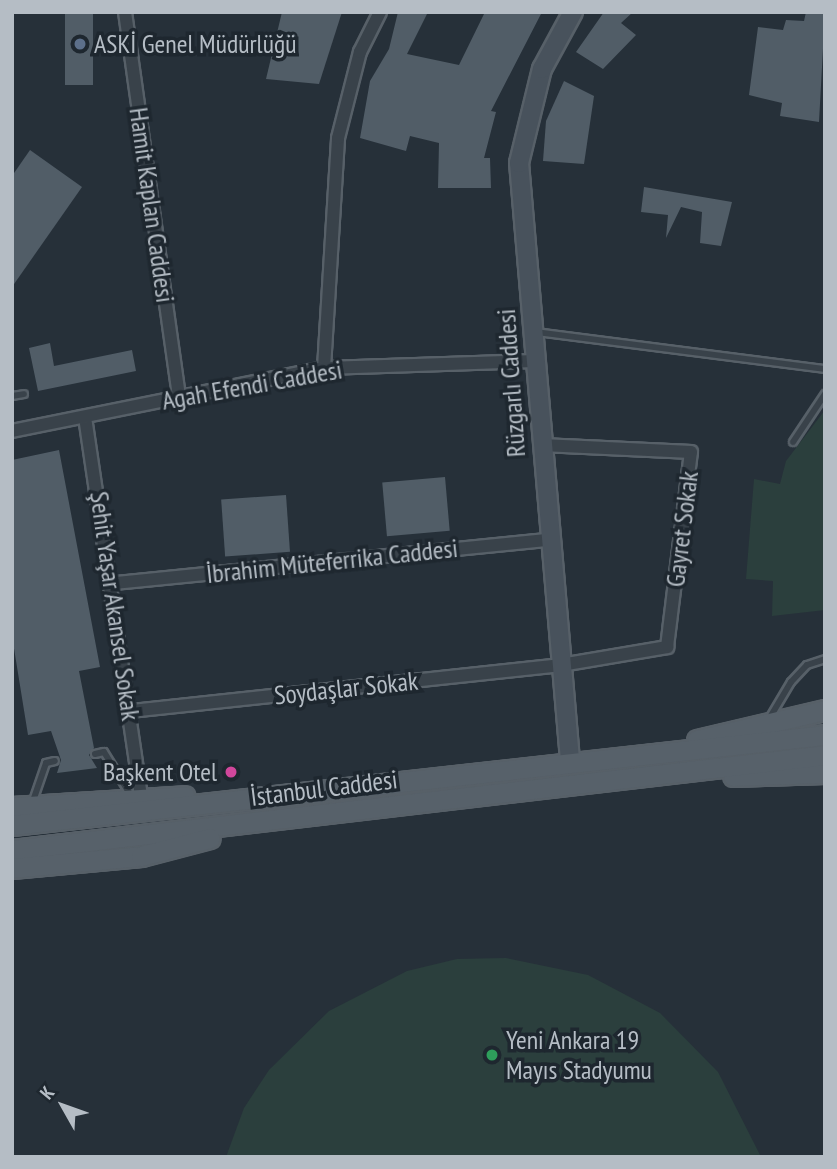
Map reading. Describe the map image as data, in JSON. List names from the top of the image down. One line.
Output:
{"streets":{"main road":["İstanbul Caddesi"],"street":["Hamit Kaplan Caddesi","Rüzgarlı Caddesi","Agah Efendi Caddesi","Gayret Sokak","İbrahim Müteferrika Caddesi","Şehit Yaşar Akansel Sokak","Soydaşlar Sokak"]},"crossings":[["Hamit Kaplan Caddesi","Agah Efendi Caddesi"],["Rüzgarlı Caddesi","Agah Efendi Caddesi"],["Rüzgarlı Caddesi","Gayret Sokak"],["Rüzgarlı Caddesi","İbrahim Müteferrika Caddesi"],["Rüzgarlı Caddesi","Soydaşlar Sokak"],["Rüzgarlı Caddesi","İstanbul Caddesi"],["Agah Efendi Caddesi","Şehit Yaşar Akansel Sokak"],["Gayret Sokak","Soydaşlar Sokak"],["İbrahim Müteferrika Caddesi","Şehit Yaşar Akansel Sokak"],["Şehit Yaşar Akansel Sokak","Soydaşlar Sokak"]],"places":["ASKİ Genel Müdürlüğü","Başkent Otel","Yeni Ankara 19 Mayıs Stadyumu"],"north":"top left"}
